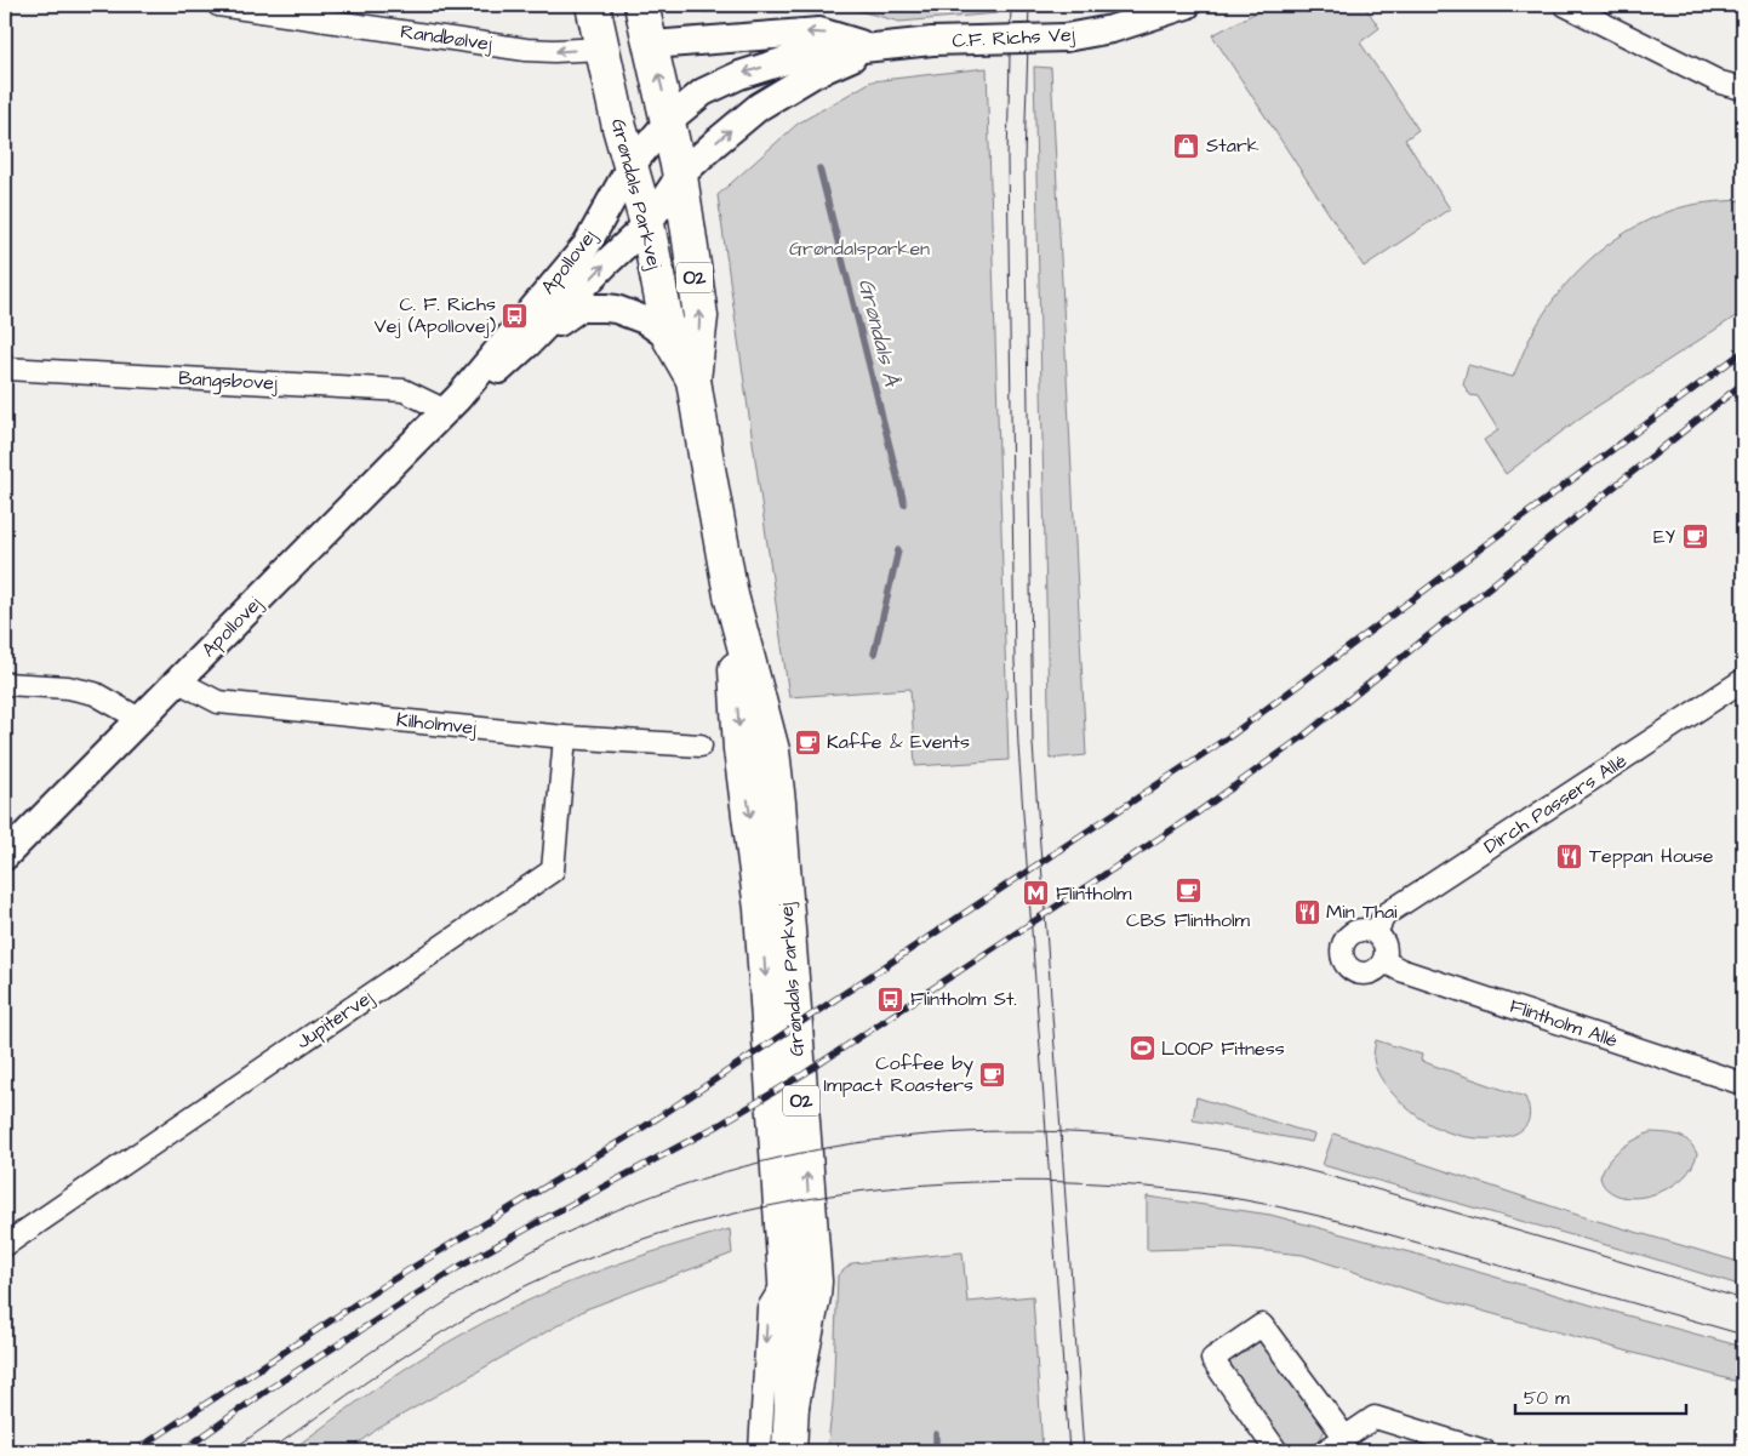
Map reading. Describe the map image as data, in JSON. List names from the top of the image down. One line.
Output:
{"streets":{"main road":["Grøndals Parkvej","O2"],"street":["Randbølvej","C.F. Richs Vej","Apollovej","Bangsbovej","Kilholmvej","Dirch Passers Allé","Jupitervej","Flintholm Allé"]},"crossings":[["Randbølvej","Grøndals Parkvej"],["C.F. Richs Vej","Grøndals Parkvej"],["C.F. Richs Vej","Apollovej"],["Grøndals Parkvej","Apollovej"],["Apollovej","Bangsbovej"],["Apollovej","Kilholmvej"],["Kilholmvej","Jupitervej"],["Dirch Passers Allé","Flintholm Allé"]],"one_way":["Randbølvej"],"water":["Grøndals Å"],"parks":["Grøndalsparken"],"places":{"shop":["Stark"],"bus stop":["C. F. Richs Vej (Apollovej)","Flintholm St."],"cafe":["EY","Kaffe & Events","CBS Flintholm","Coffee by Impact Roasters"],"restaurant":["Teppan House","Min Thai"],"metro station":["Flintholm"],"sports":["LOOP Fitness"]},"scale_bar":"50 m"}
